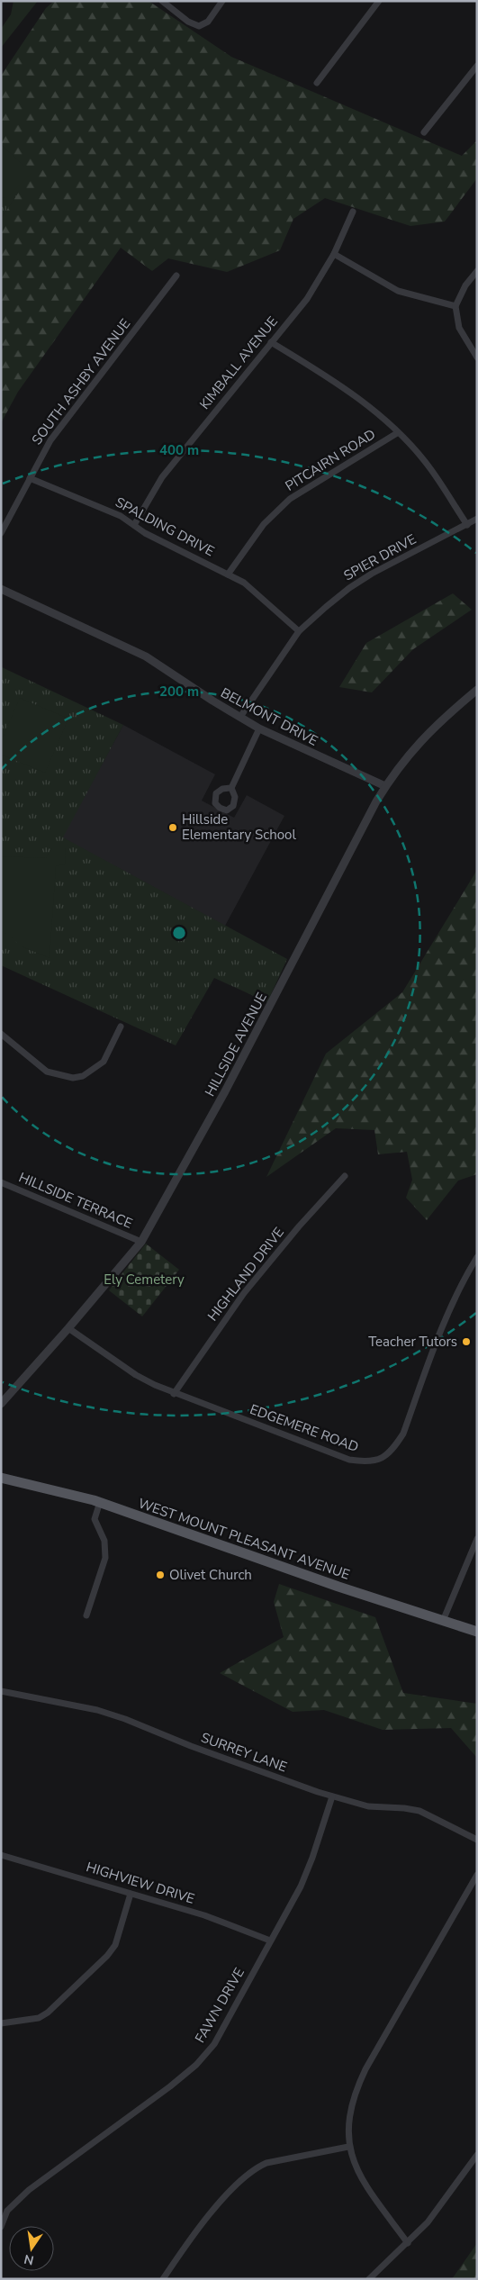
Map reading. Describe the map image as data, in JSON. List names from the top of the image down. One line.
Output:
{"streets":{"main road":["WEST MOUNT PLEASANT AVENUE"],"street":["KIMBALL AVENUE","SOUTH ASHBY AVENUE","PITCAIRN ROAD","SPALDING DRIVE","SPIER DRIVE","BELMONT DRIVE","HILLSIDE AVENUE","HILLSIDE TERRACE","HIGHLAND DRIVE","EDGEMERE ROAD","SURREY LANE","HIGHVIEW DRIVE","FAWN DRIVE"]},"crossings":[["KIMBALL AVENUE","SPALDING DRIVE"],["SOUTH ASHBY AVENUE","SPALDING DRIVE"],["PITCAIRN ROAD","SPALDING DRIVE"],["SPALDING DRIVE","SPIER DRIVE"],["SPIER DRIVE","BELMONT DRIVE"],["BELMONT DRIVE","HILLSIDE AVENUE"],["HILLSIDE AVENUE","HILLSIDE TERRACE"],["HILLSIDE AVENUE","EDGEMERE ROAD"],["HIGHLAND DRIVE","EDGEMERE ROAD"],["SURREY LANE","FAWN DRIVE"],["HIGHVIEW DRIVE","FAWN DRIVE"]],"parks":["Ely Cemetery"],"places":["Hillside Elementary School","Teacher Tutors","Olivet Church"],"north":"bottom","rings":["400 m","200 m"]}
